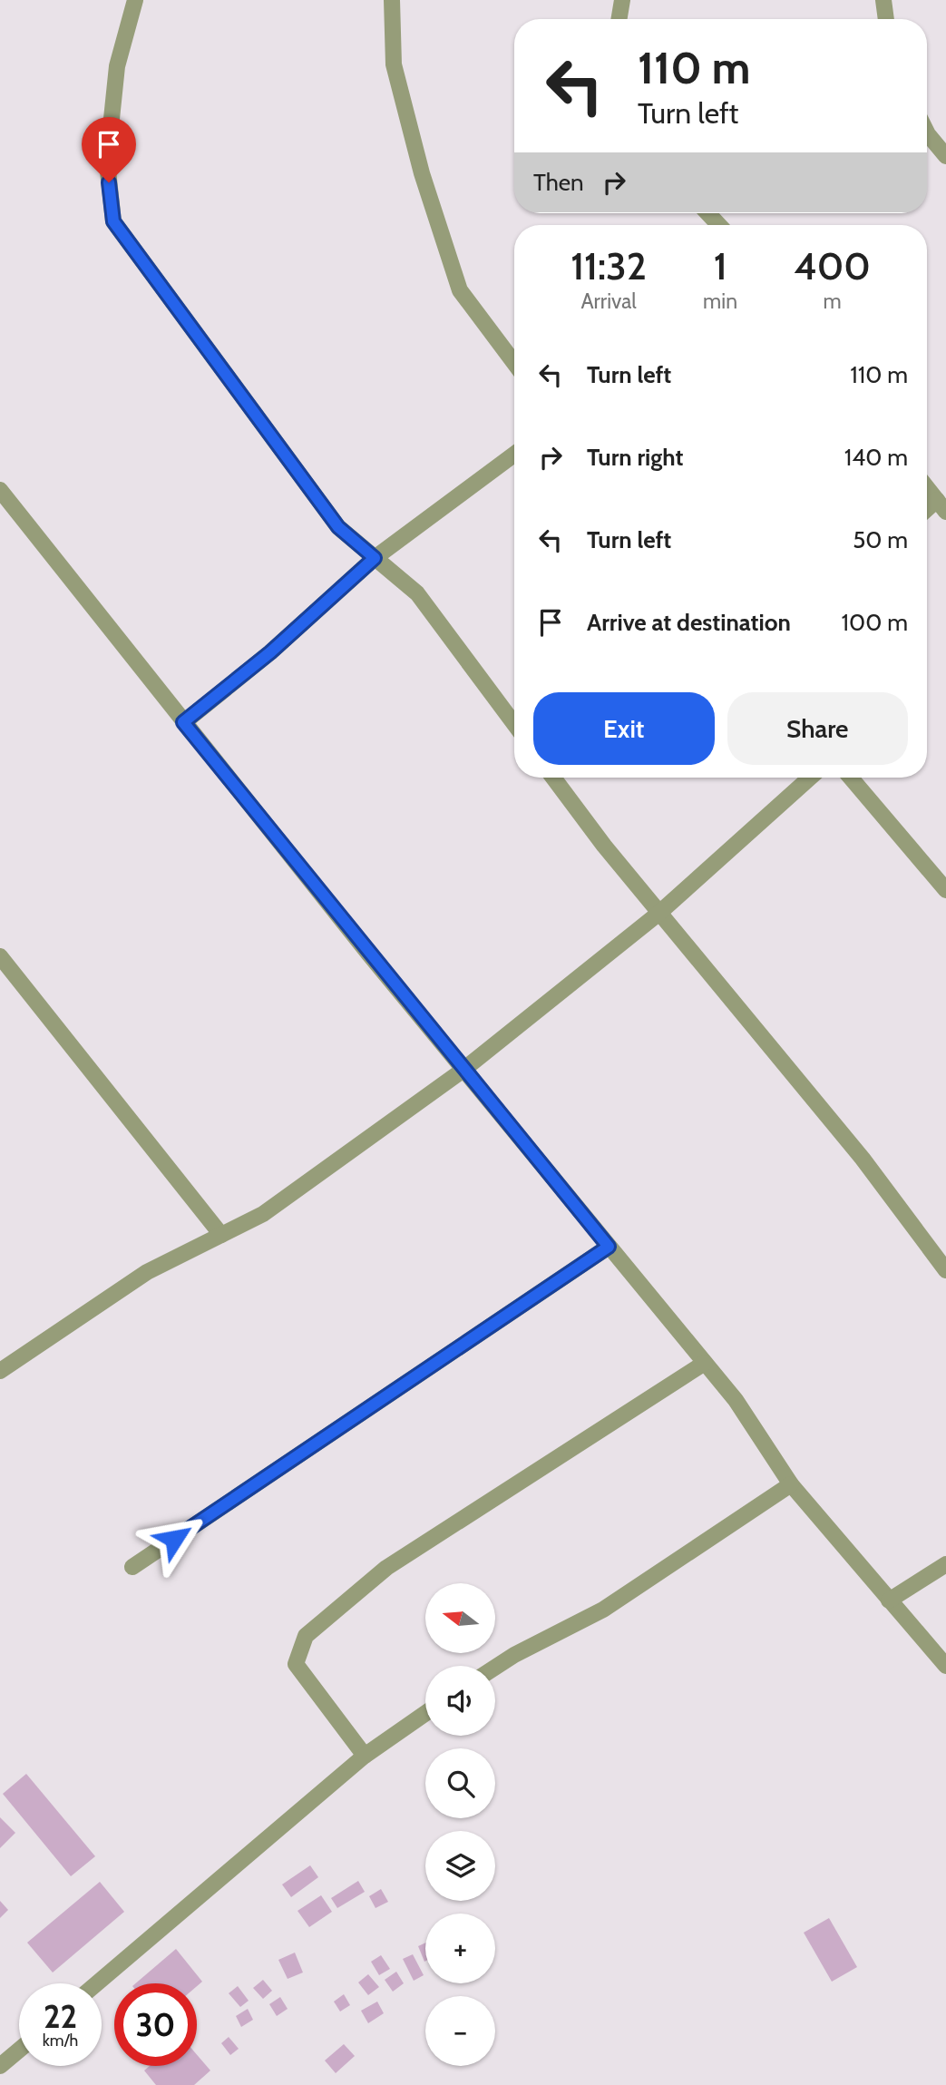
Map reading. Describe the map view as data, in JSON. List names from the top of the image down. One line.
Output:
{"north":"left","page":{"turn":["110 m","Turn left"],"then":"Then","eta":["11:32","Arrival","1","min","400","m"],"list":[{"name":"Turn left","value":"110 m"},{"name":"Turn right","value":"140 m"},{"name":"Turn left","value":"50 m"},{"name":"Arrive at destination","value":"100 m"}],"buttons":["Exit","Share"],"map_buttons":["+","−"],"speed":"22 km/h","limit":"30"}}
